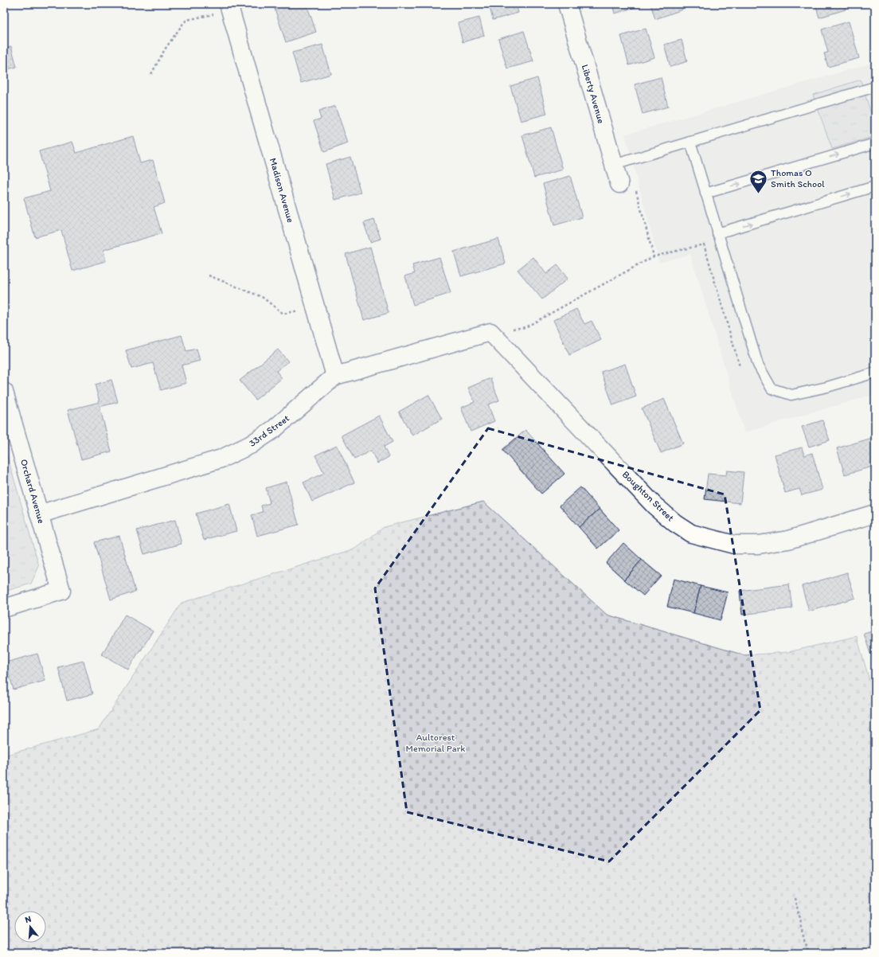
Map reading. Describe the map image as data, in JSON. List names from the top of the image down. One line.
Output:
{"streets":{"street":["Liberty Avenue","Madison Avenue","33rd Street","Orchard Avenue","Boughton Street"]},"crossings":[["Madison Avenue","33rd Street"],["33rd Street","Orchard Avenue"],["33rd Street","Boughton Street"]],"parks":["Aultorest Memorial Park"],"places":{"school or university":["Thomas O Smith School"]},"north":"top"}
